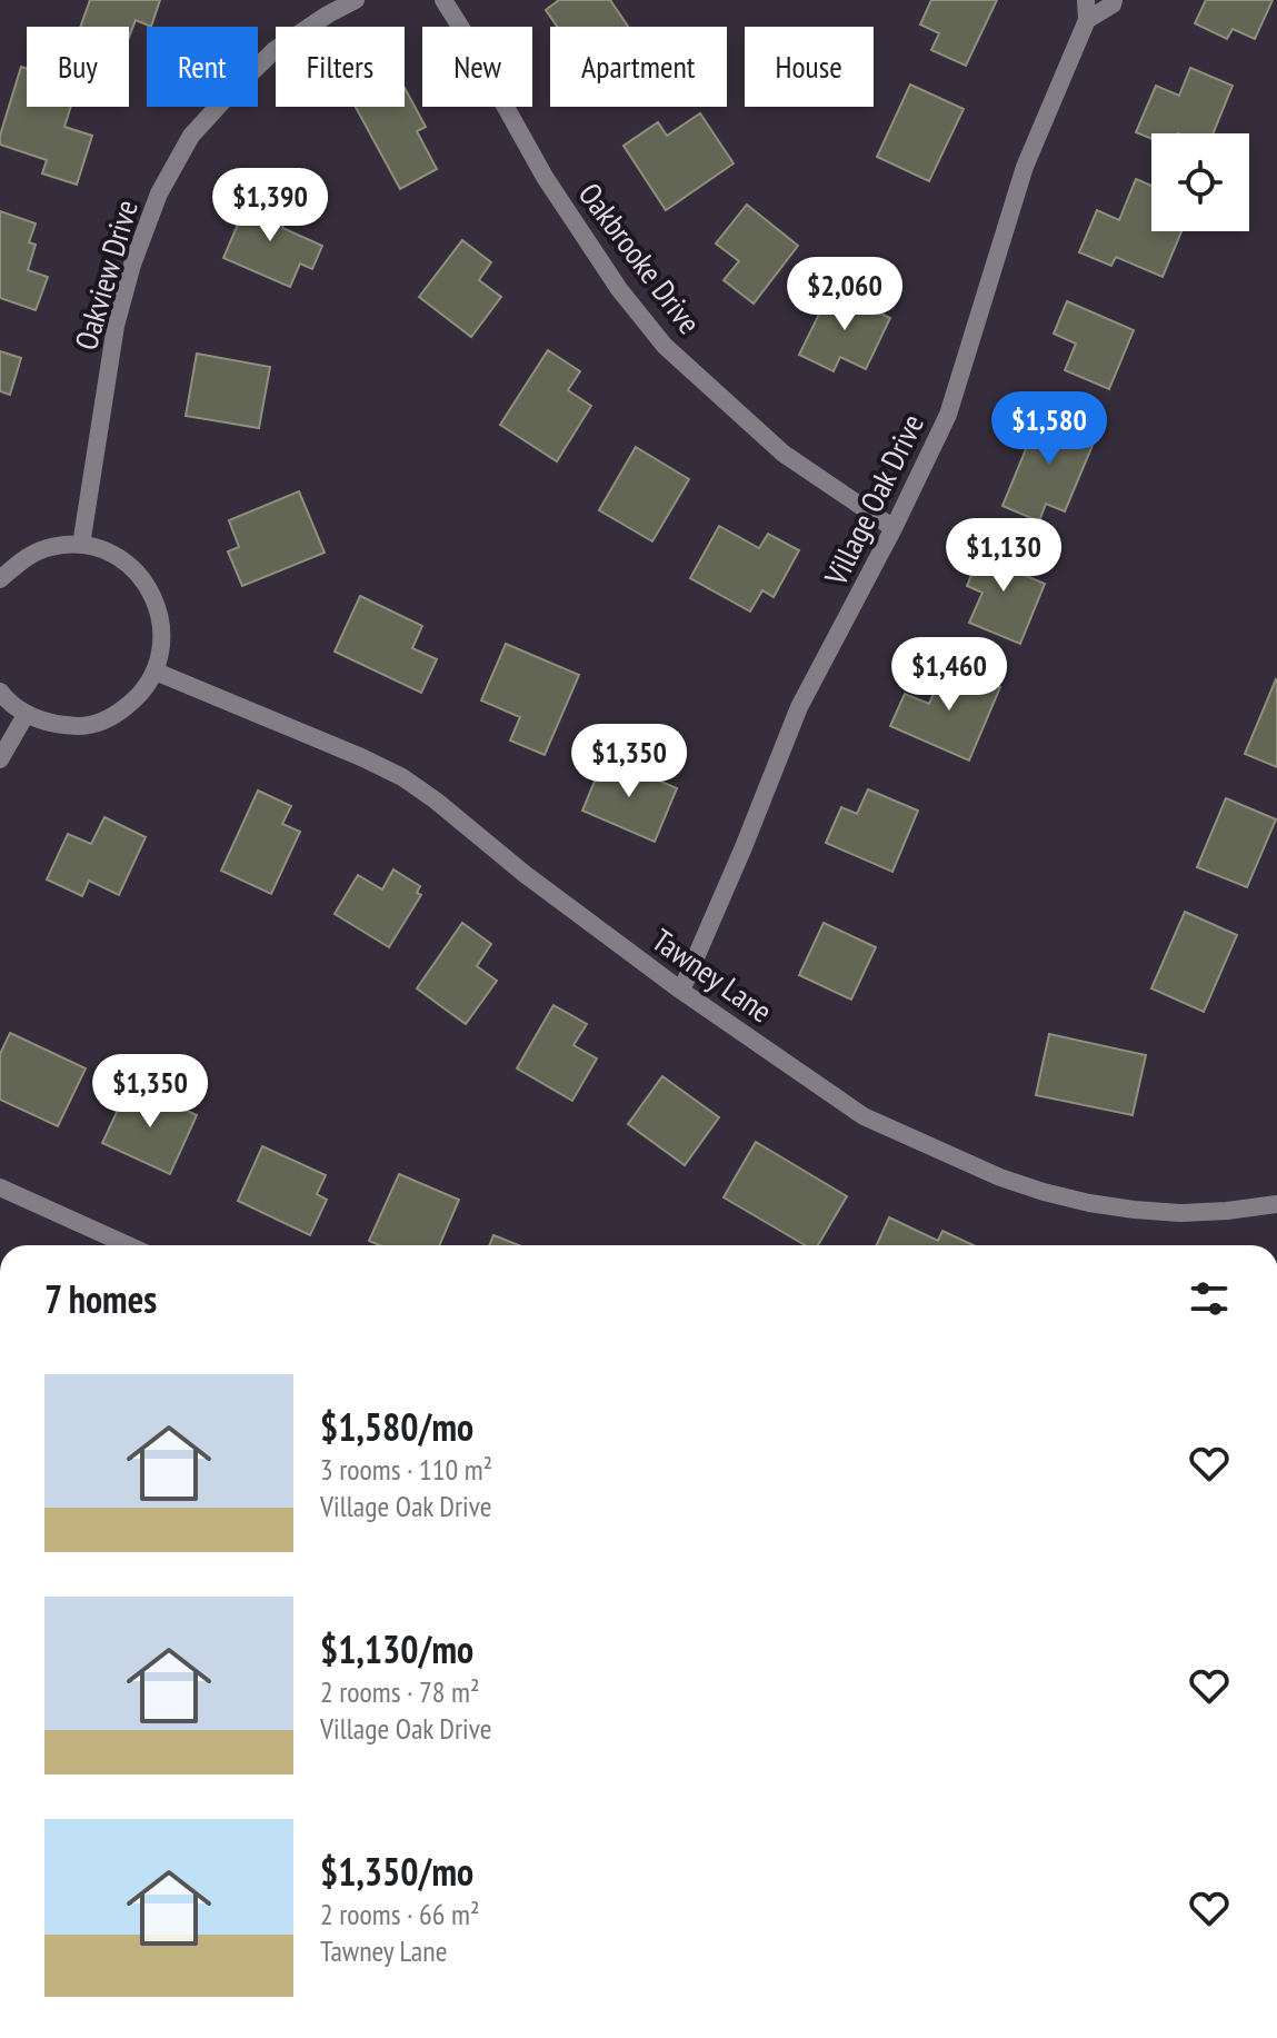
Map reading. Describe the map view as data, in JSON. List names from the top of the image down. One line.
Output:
{"streets":{"street":["Oakbrooke Drive","Oakview Drive","Village Oak Drive","Tawney Lane"]},"crossings":[["Oakbrooke Drive","Village Oak Drive"],["Village Oak Drive","Tawney Lane"]],"page":{"chip":["Buy","Rent","Filters","New","Apartment","House"],"price":["$1,390","$2,060","$1,580","$1,130","$1,460","$1,350","$1,350"],"heading":"7 homes","list":[{"name":"$1,580/mo","note":"3 rooms · 110 m² · Village Oak Drive"},{"name":"$1,130/mo","note":"2 rooms · 78 m² · Village Oak Drive"},{"name":"$1,350/mo","note":"2 rooms · 66 m² · Tawney Lane"}]}}
